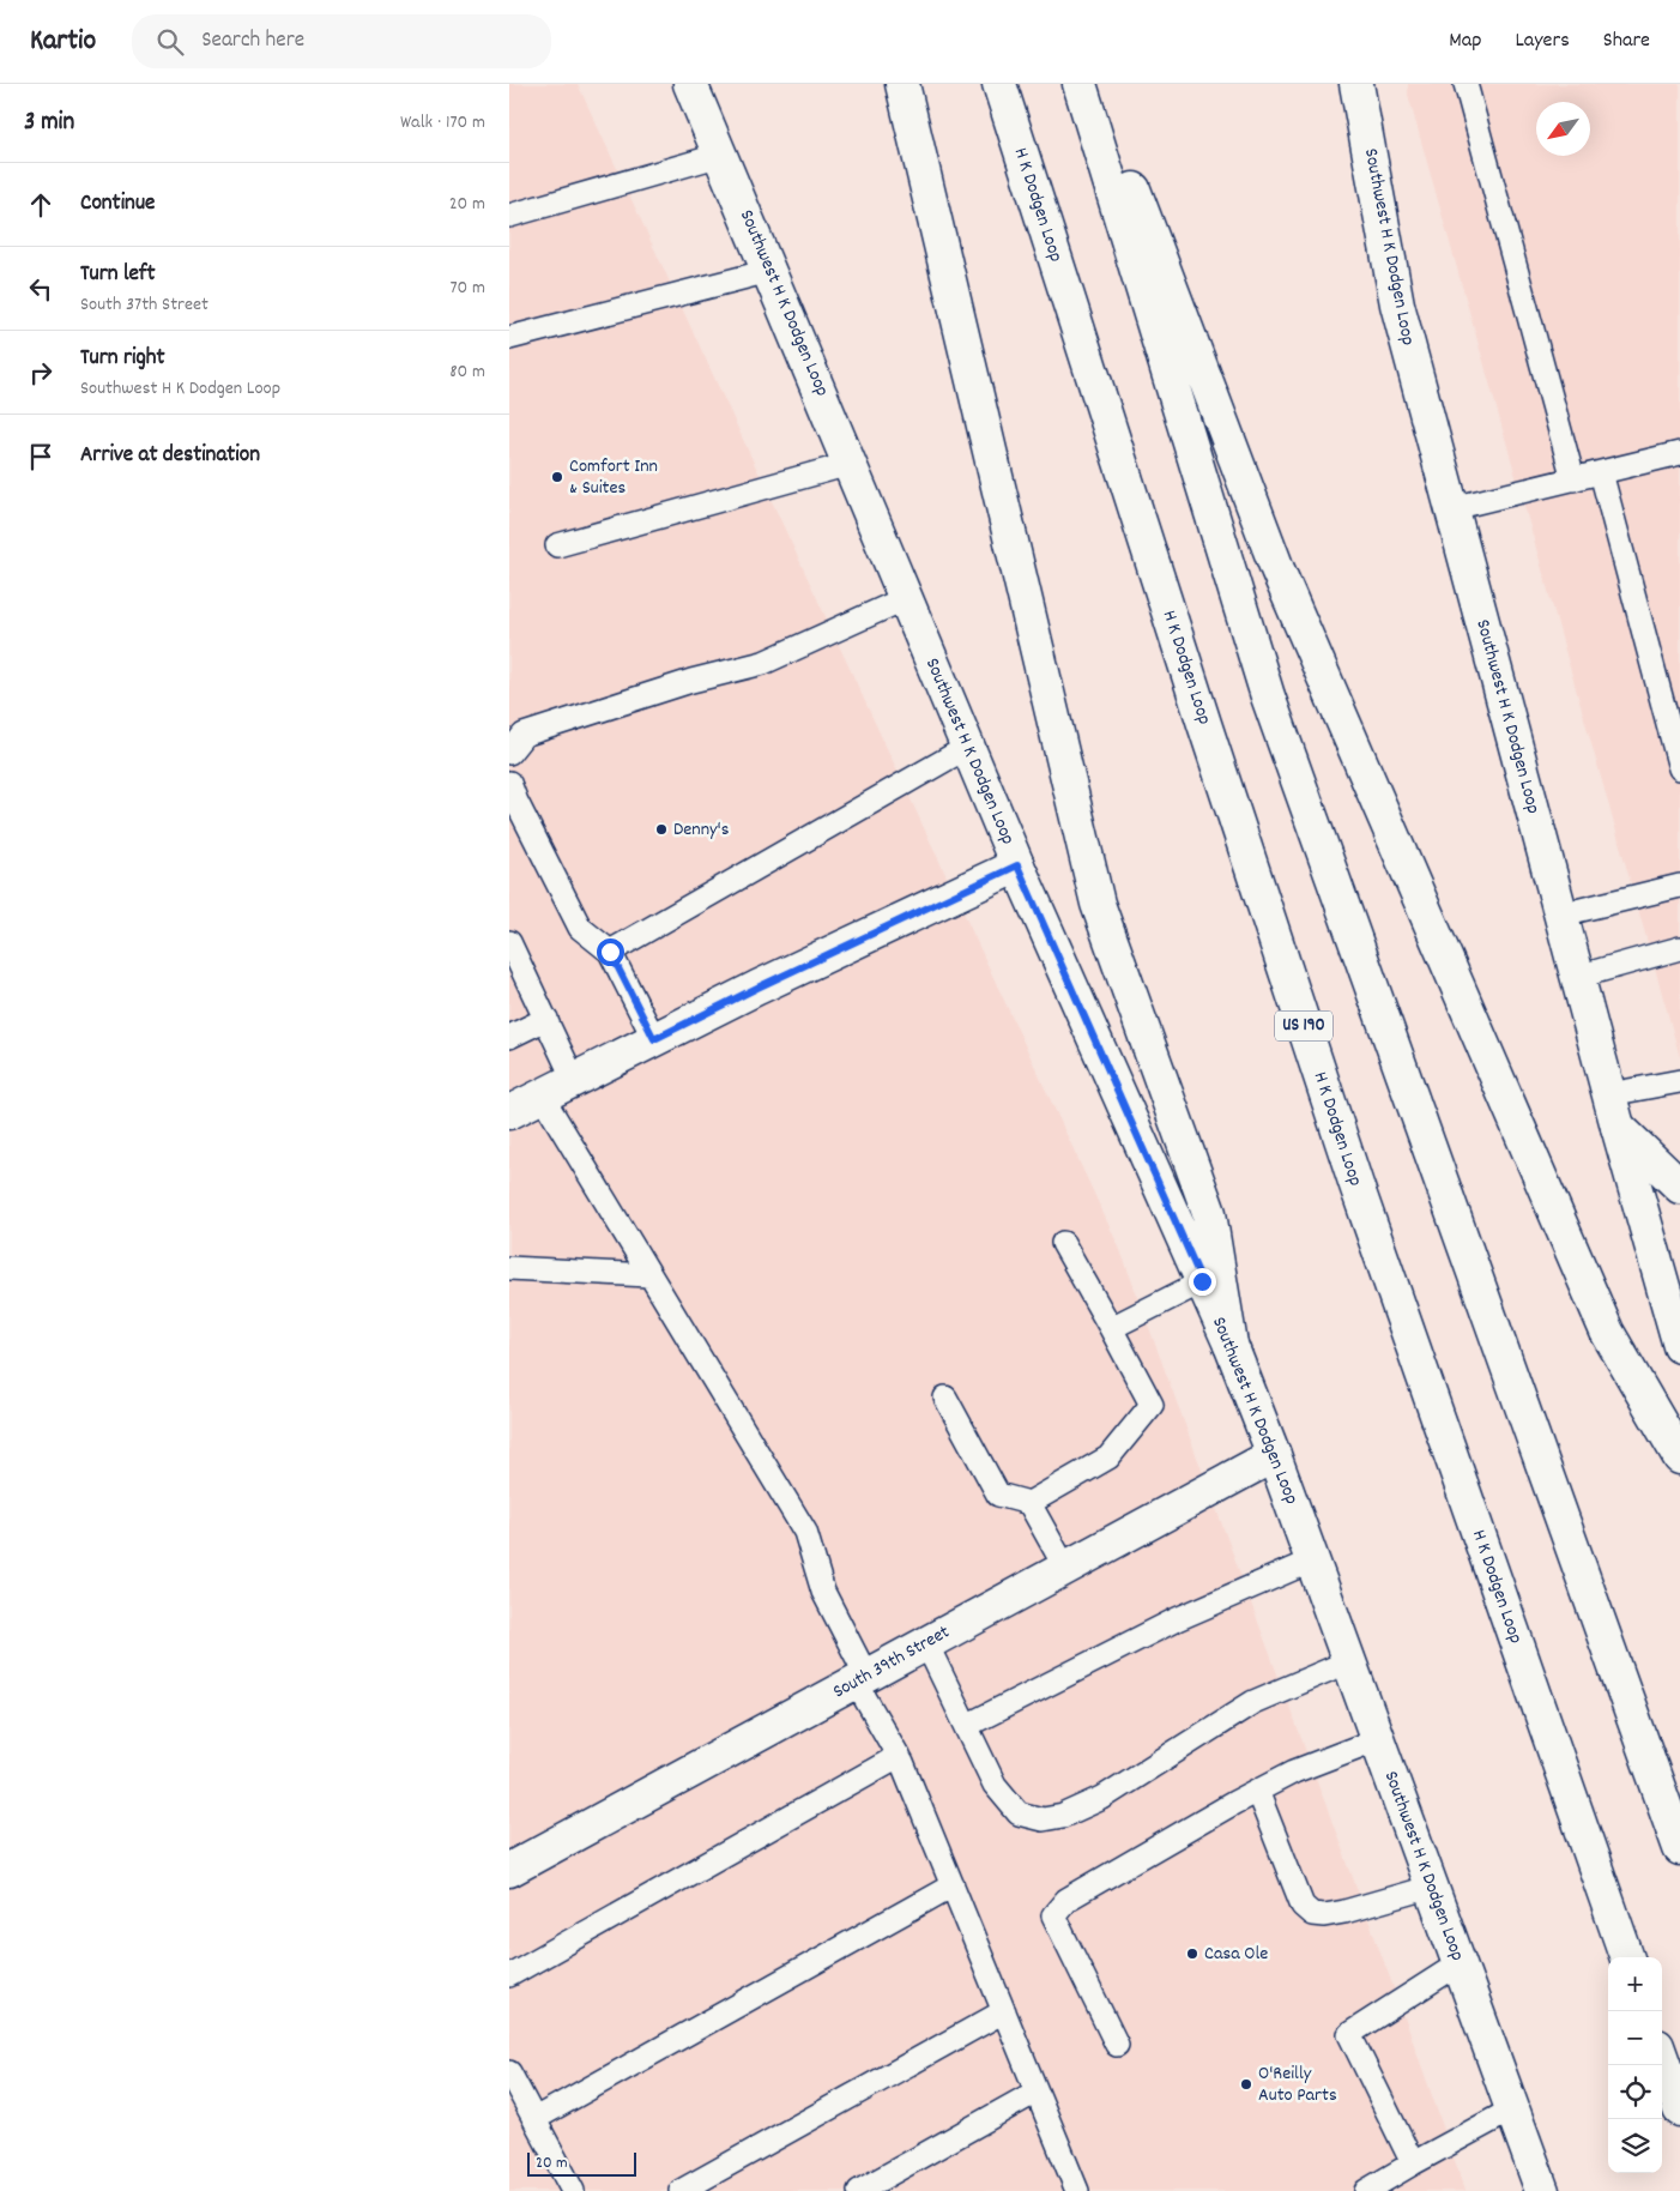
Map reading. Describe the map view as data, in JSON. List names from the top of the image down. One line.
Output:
{"streets":{"main road":["H K Dodgen Loop","Southwest H K Dodgen Loop","US 190","South 39th Street"]},"crossings":[["Southwest H K Dodgen Loop","South 39th Street"]],"places":["Comfort Inn & Suites","Denny's","Casa Ole","O'Reilly Auto Parts"],"scale_bar":"20 m","north":"bottom left","page":{"header":"Kartio","search":"Search here","nav":["Map","Layers","Share"],"heading":["3 min","Walk · 170 m"],"list":[["Continue","20 m"],["Turn left","South 37th Street","70 m"],["Turn right","Southwest H K Dodgen Loop","80 m"],"Arrive at destination"],"map_buttons":["+","−"],"scale":"20 m"}}
